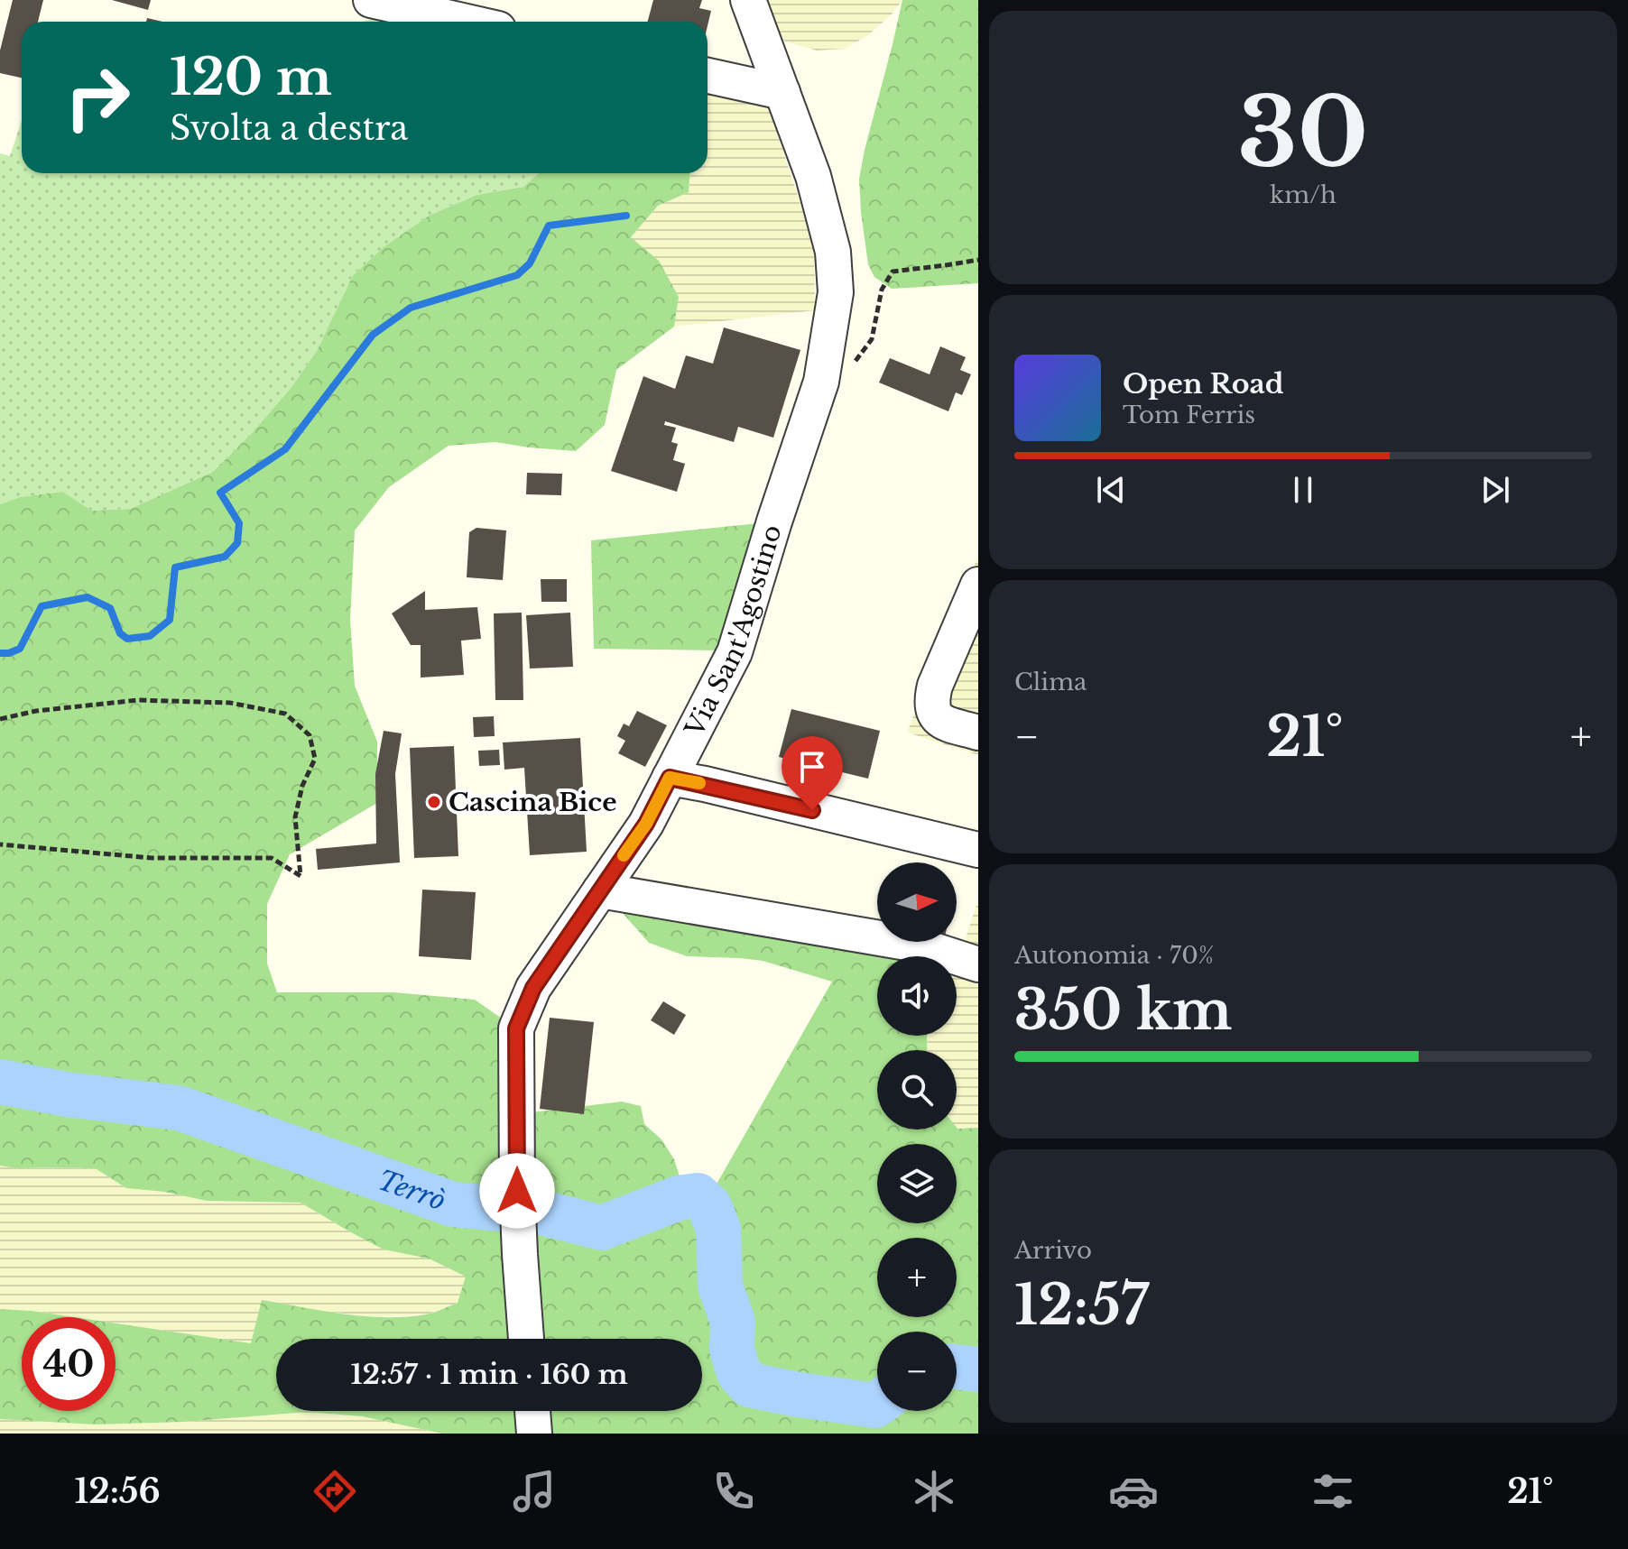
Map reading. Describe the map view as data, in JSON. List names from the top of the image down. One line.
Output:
{"streets":{"street":["Via Sant'Agostino"]},"water":["Terrò"],"places":["Cascina Bice"],"north":"right","page":{"tile":[["30","km/h"],"Clima",["Autonomia · 70%","350 km"],["Arrivo","12:57"]],"turn":["120 m","Svolta a destra"],"song":["Open Road","Tom Ferris"],"heat":["−","21°","+"],"map_buttons":["+","−"],"limit":"40","trip":"12:57 · 1 min · 160 m","tabs":["12:56","21°"]}}
